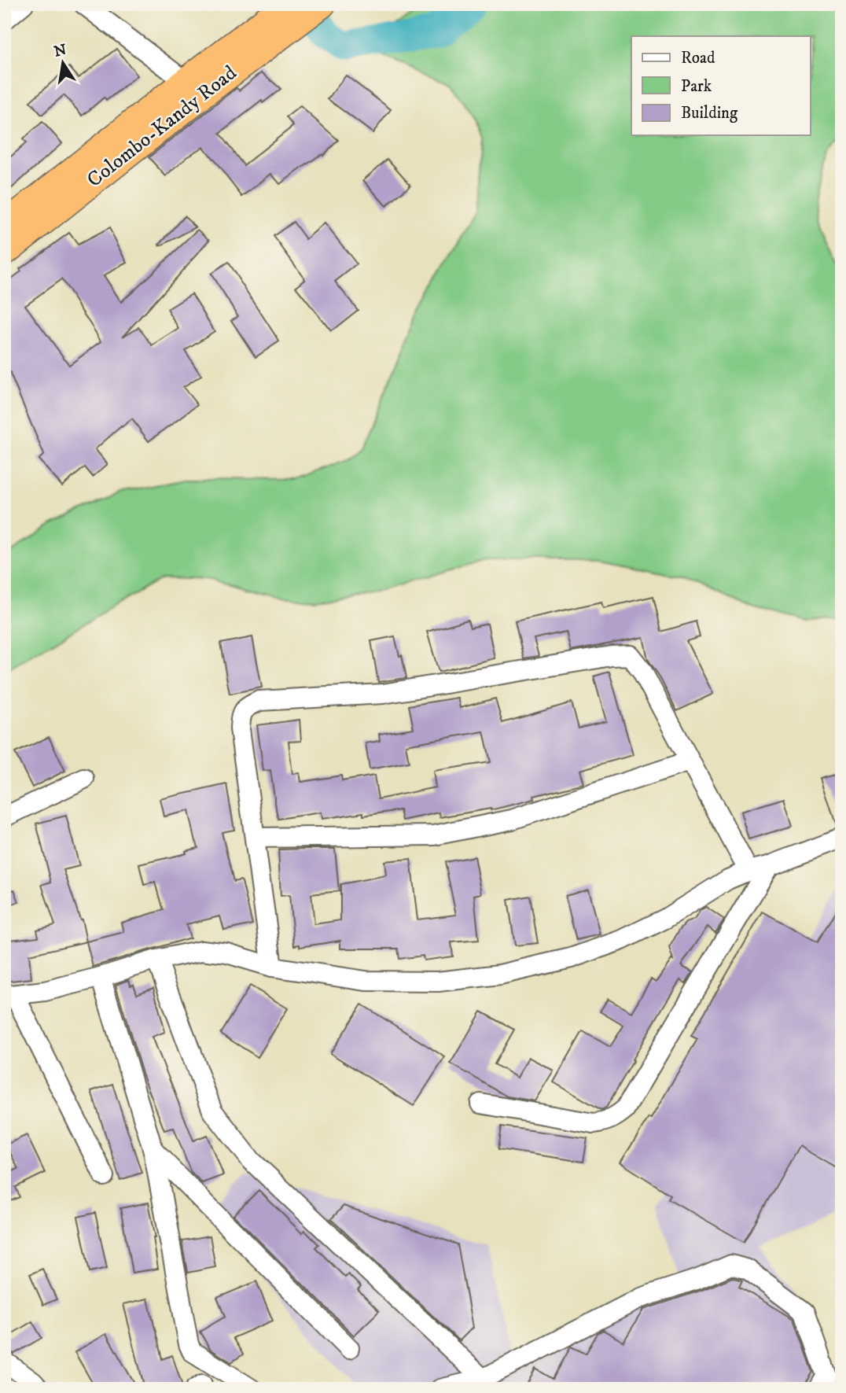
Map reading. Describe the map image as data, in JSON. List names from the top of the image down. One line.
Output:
{"streets":{"highway":["Colombo-Kandy Road"]},"legend":["Road","Park","Building"],"north":"top"}
